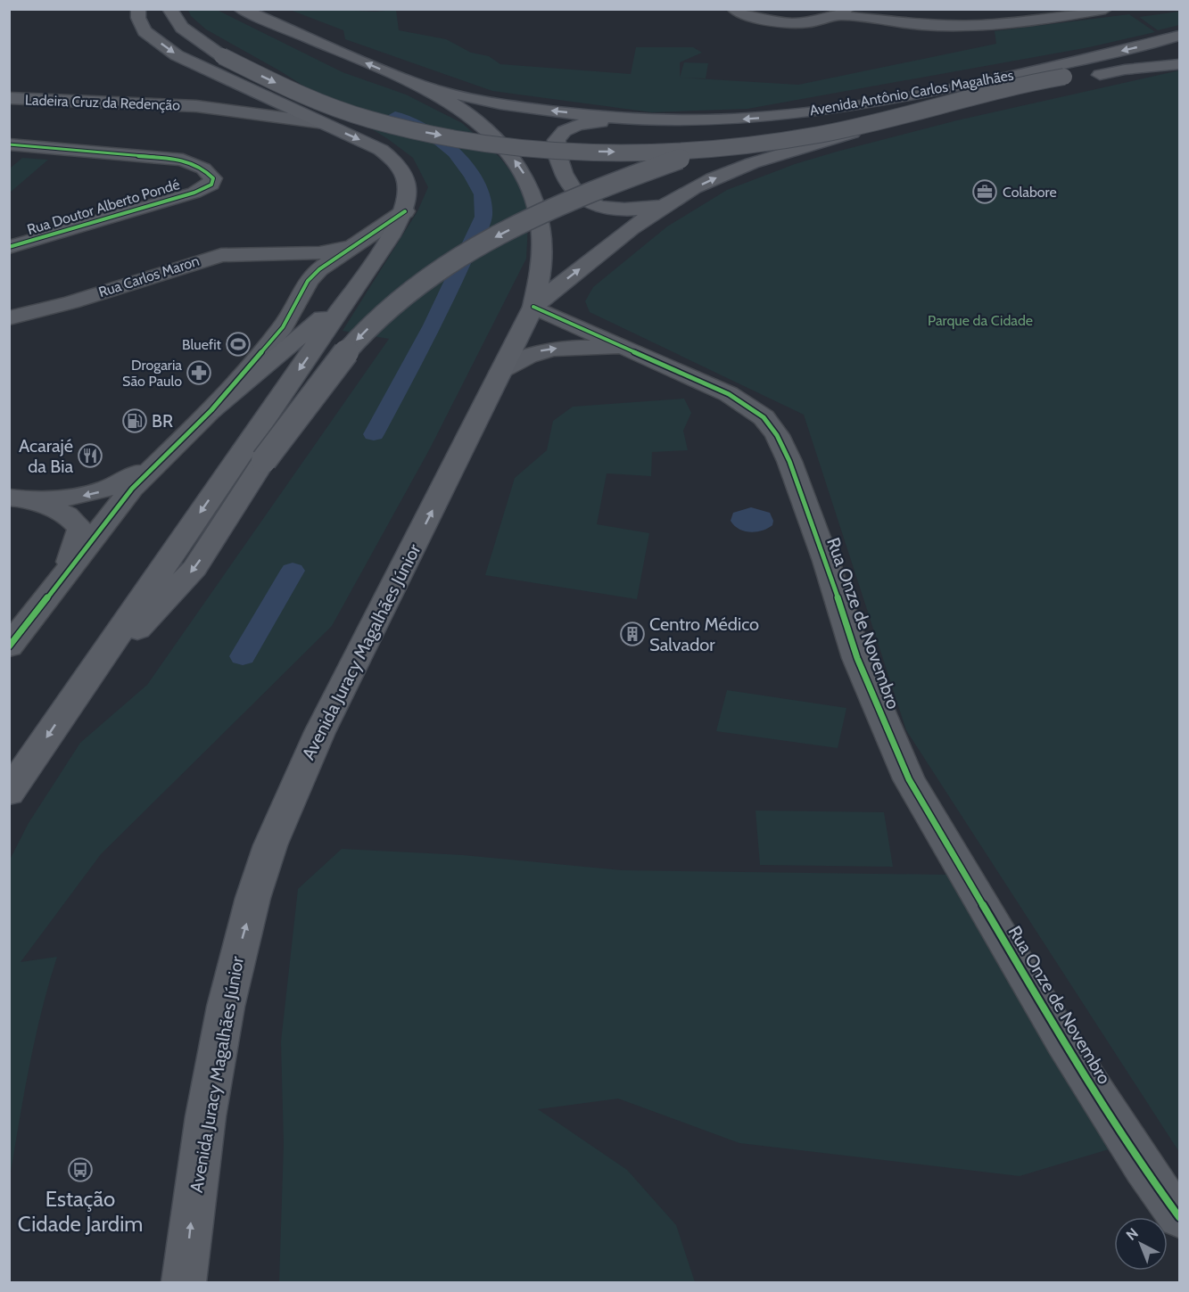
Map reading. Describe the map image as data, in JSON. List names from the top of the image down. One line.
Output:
{"streets":{"main road":["Avenida Antônio Carlos Magalhães","Avenida Juracy Magalhães Júnior"],"street":["Ladeira Cruz da Redenção","Rua Doutor Alberto Pondé","Rua Carlos Maron","Rua Onze de Novembro"]},"crossings":[["Avenida Antônio Carlos Magalhães","Rua Onze de Novembro"],["Avenida Antônio Carlos Magalhães","Avenida Juracy Magalhães Júnior"],["Rua Onze de Novembro","Avenida Juracy Magalhães Júnior"]],"parks":["Parque da Cidade"],"places":{"office":["Colabore"],"sports":["Bluefit"],"pharmacy":["Drogaria São Paulo"],"fuel station":["BR"],"restaurant":["Acarajé da Bia"],"building":["Centro Médico Salvador"],"bus stop":["Estação Cidade Jardim"]},"north":"top left"}
